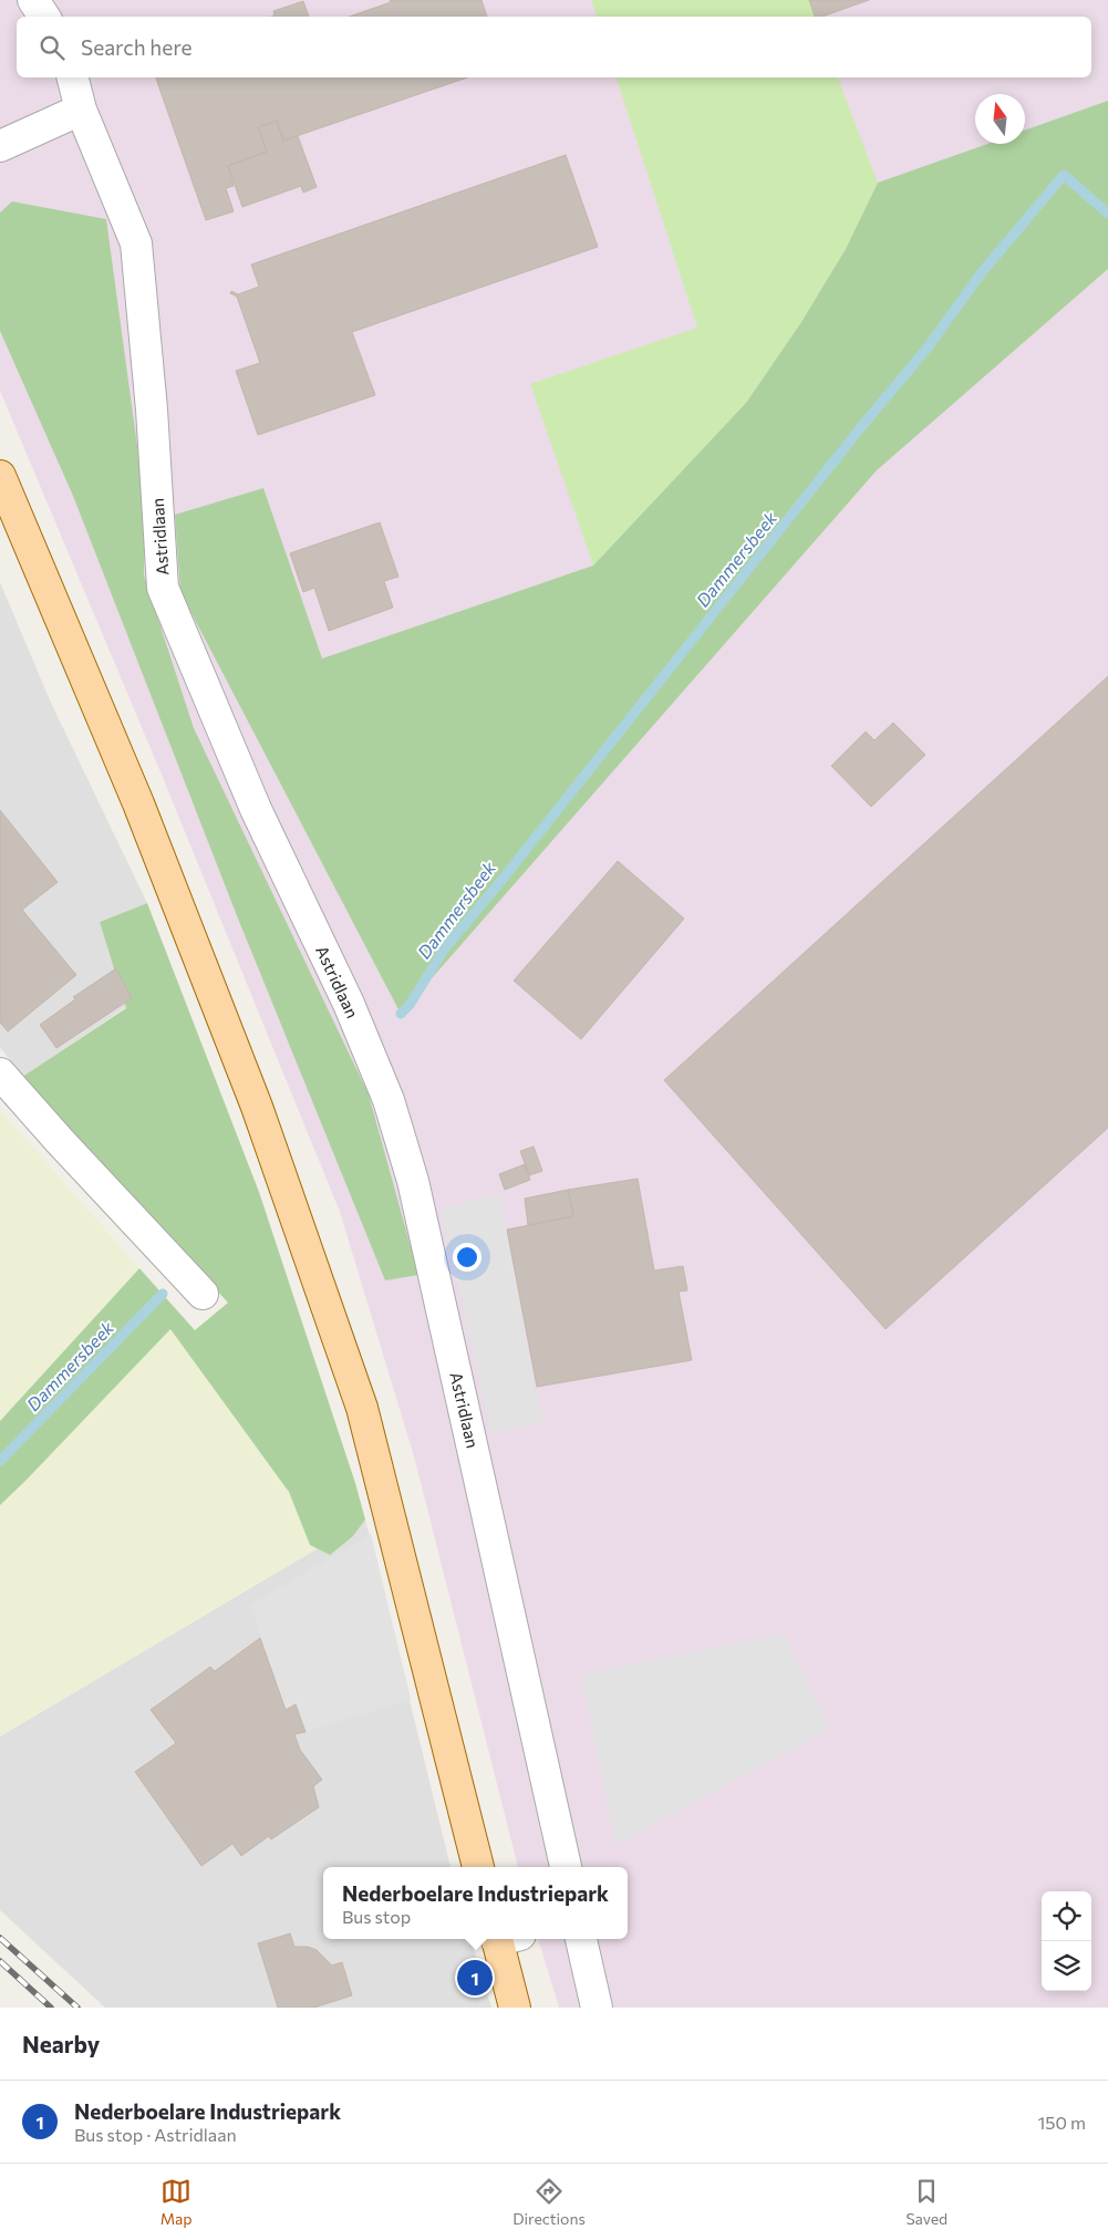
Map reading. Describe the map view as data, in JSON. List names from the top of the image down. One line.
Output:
{"streets":{"street":["Astridlaan"]},"water":["Dammersbeek"],"north":"top","page":{"search":"Search here","popup":["Nederboelare Industriepark","Bus stop"],"pins":"1","heading":"Nearby","list":[{"mark":"1","name":"Nederboelare Industriepark","note":"Bus stop · Astridlaan","value":"150 m"}],"nav":["Map","Directions","Saved"]}}
